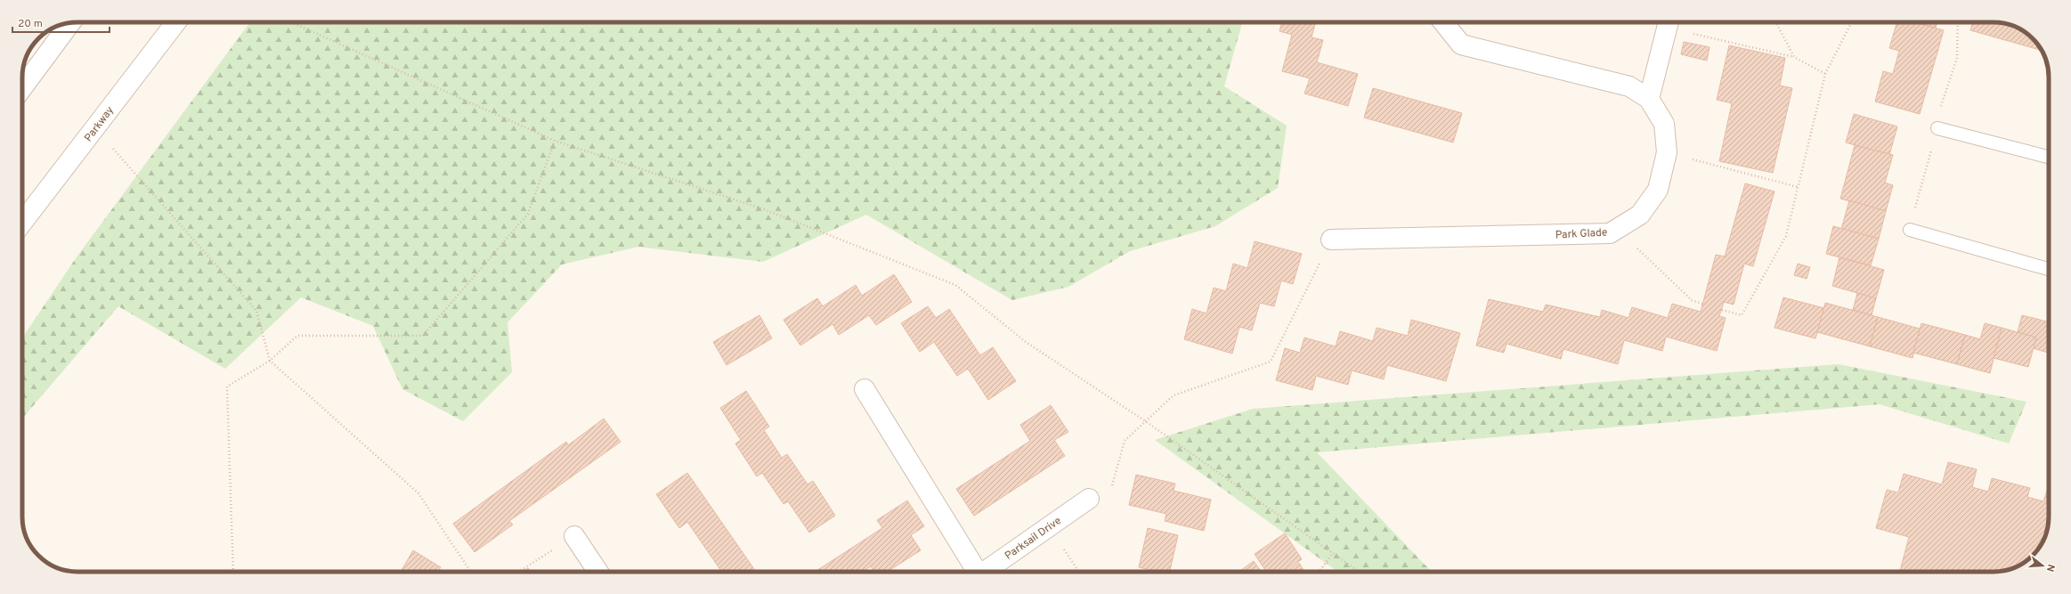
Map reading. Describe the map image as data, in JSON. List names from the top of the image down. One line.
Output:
{"streets":{"street":["Parkway","Park Glade","Parksail Drive"]},"scale_bar":"20 m","north":"right"}
